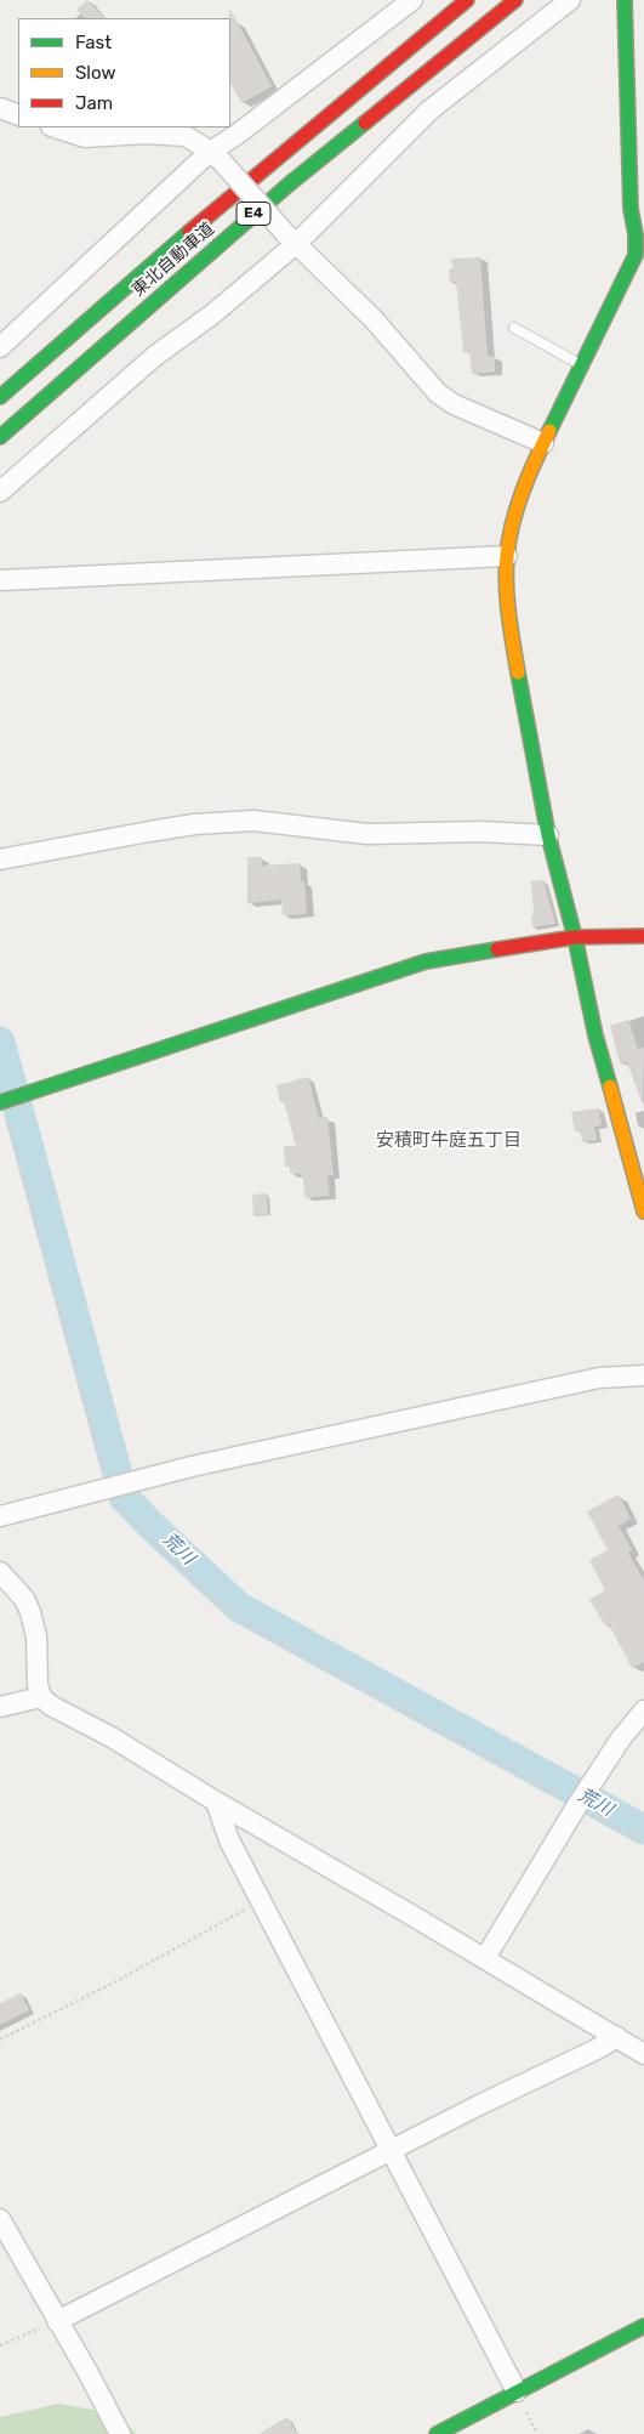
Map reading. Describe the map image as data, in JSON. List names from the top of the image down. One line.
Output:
{"streets":{"main road":["E4","東北自動車道"]},"districts":["安積町牛庭五丁目"],"water":["荒川"],"legend":["Fast","Slow","Jam"]}
